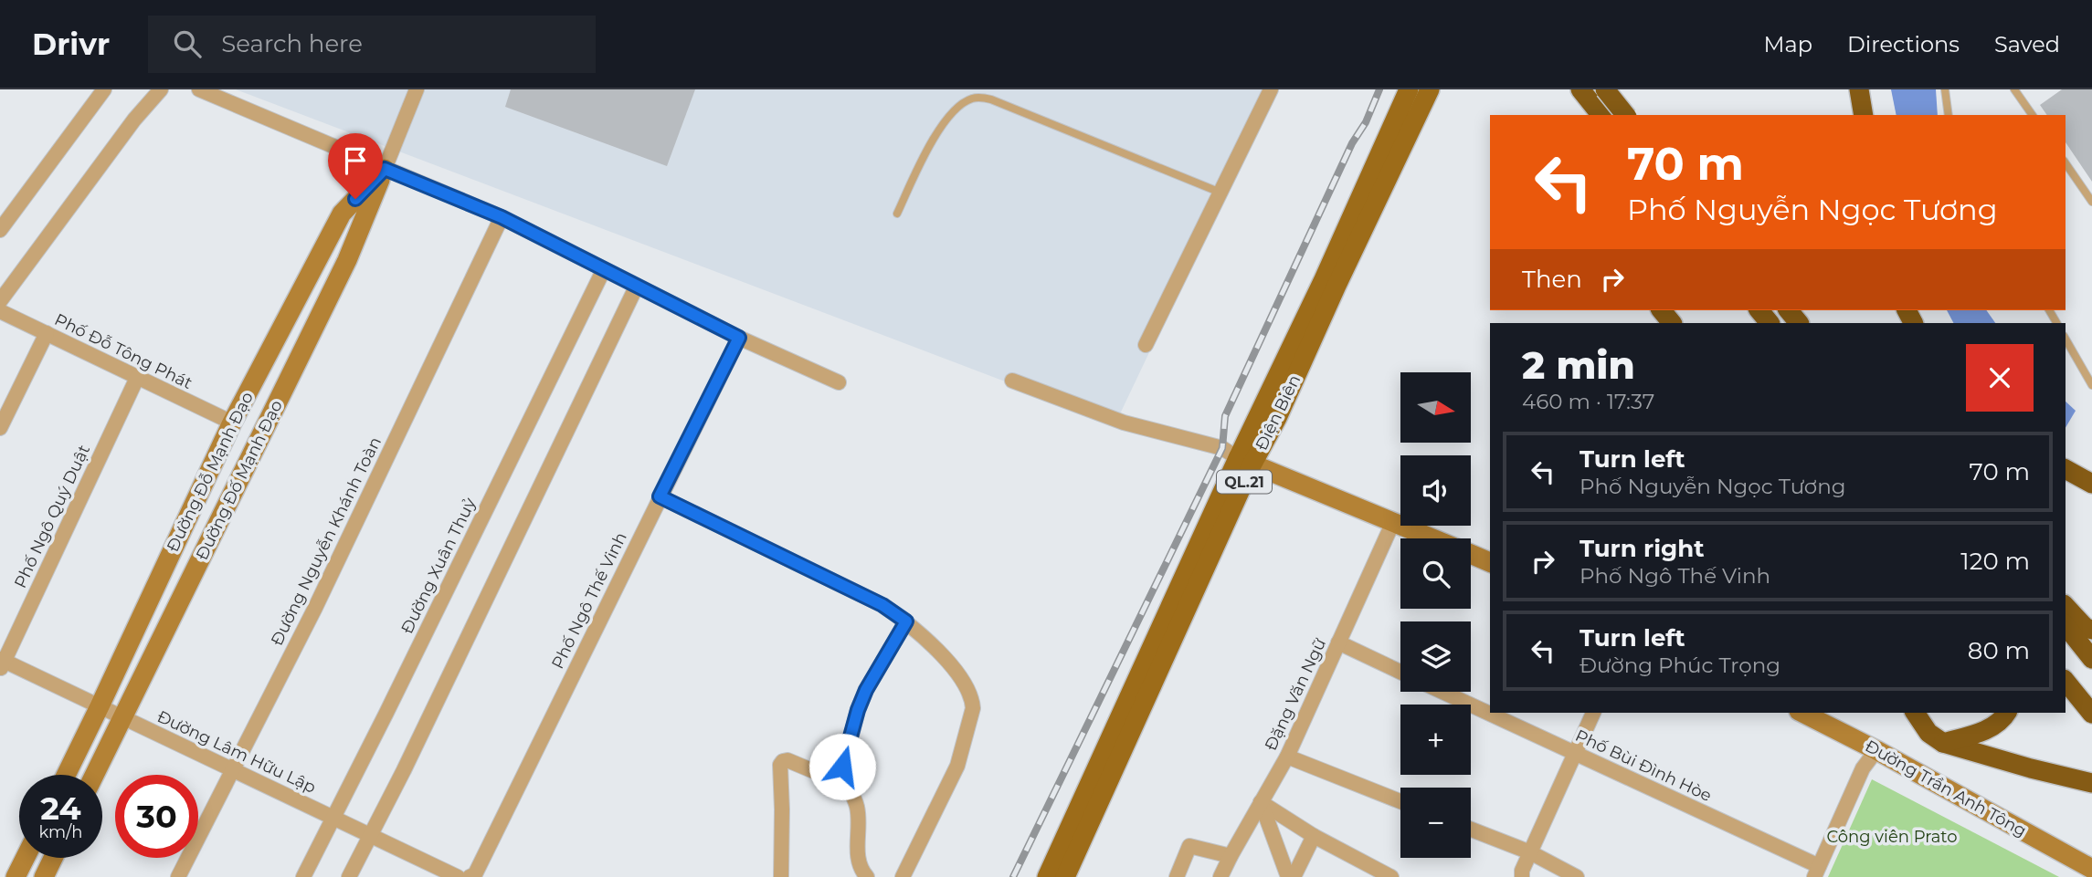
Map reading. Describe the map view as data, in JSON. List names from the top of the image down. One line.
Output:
{"streets":{"main road":["Điện Biên","QL.21"],"street":["Phố Đỗ Tông Phát","Đường Đỗ Mạnh Đạo","Đường Đố Mạnh Đạo","Phố Ngô Quý Duật","Đường Nguyễn Khánh Toàn","Đường Xuân Thuỷ","Phố Ngô Thế Vinh","Đặng Văn Ngữ","Đường Lâm Hữu Lập","Phố Bùi Đình Hòe","Đường Trần Anh Tông"]},"crossings":[["Phố Đỗ Tông Phát","Đường Đỗ Mạnh Đạo"],["Phố Đỗ Tông Phát","Phố Ngô Quý Duật"],["Đường Đỗ Mạnh Đạo","Đường Đố Mạnh Đạo"],["Đường Đỗ Mạnh Đạo","Đường Lâm Hữu Lập"],["Đường Đố Mạnh Đạo","Đường Lâm Hữu Lập"],["Phố Ngô Quý Duật","Đường Lâm Hữu Lập"],["Đường Nguyễn Khánh Toàn","Đường Lâm Hữu Lập"],["Đường Xuân Thuỷ","Đường Lâm Hữu Lập"]],"parks":["Công viên Prato"],"north":"right","page":{"header":"Drivr","search":"Search here","nav":["Map","Directions","Saved"],"turn":["70 m","Phố Nguyễn Ngọc Tương"],"then":"Then","heading":["2 min","460 m · 17:37"],"map_buttons":["+","−"],"list":[{"name":"Turn left","note":"Phố Nguyễn Ngọc Tương","value":"70 m"},{"name":"Turn right","note":"Phố Ngô Thế Vinh","value":"120 m"},{"name":"Turn left","note":"Đường Phúc Trọng","value":"80 m"}],"speed":"24 km/h","limit":"30"}}
